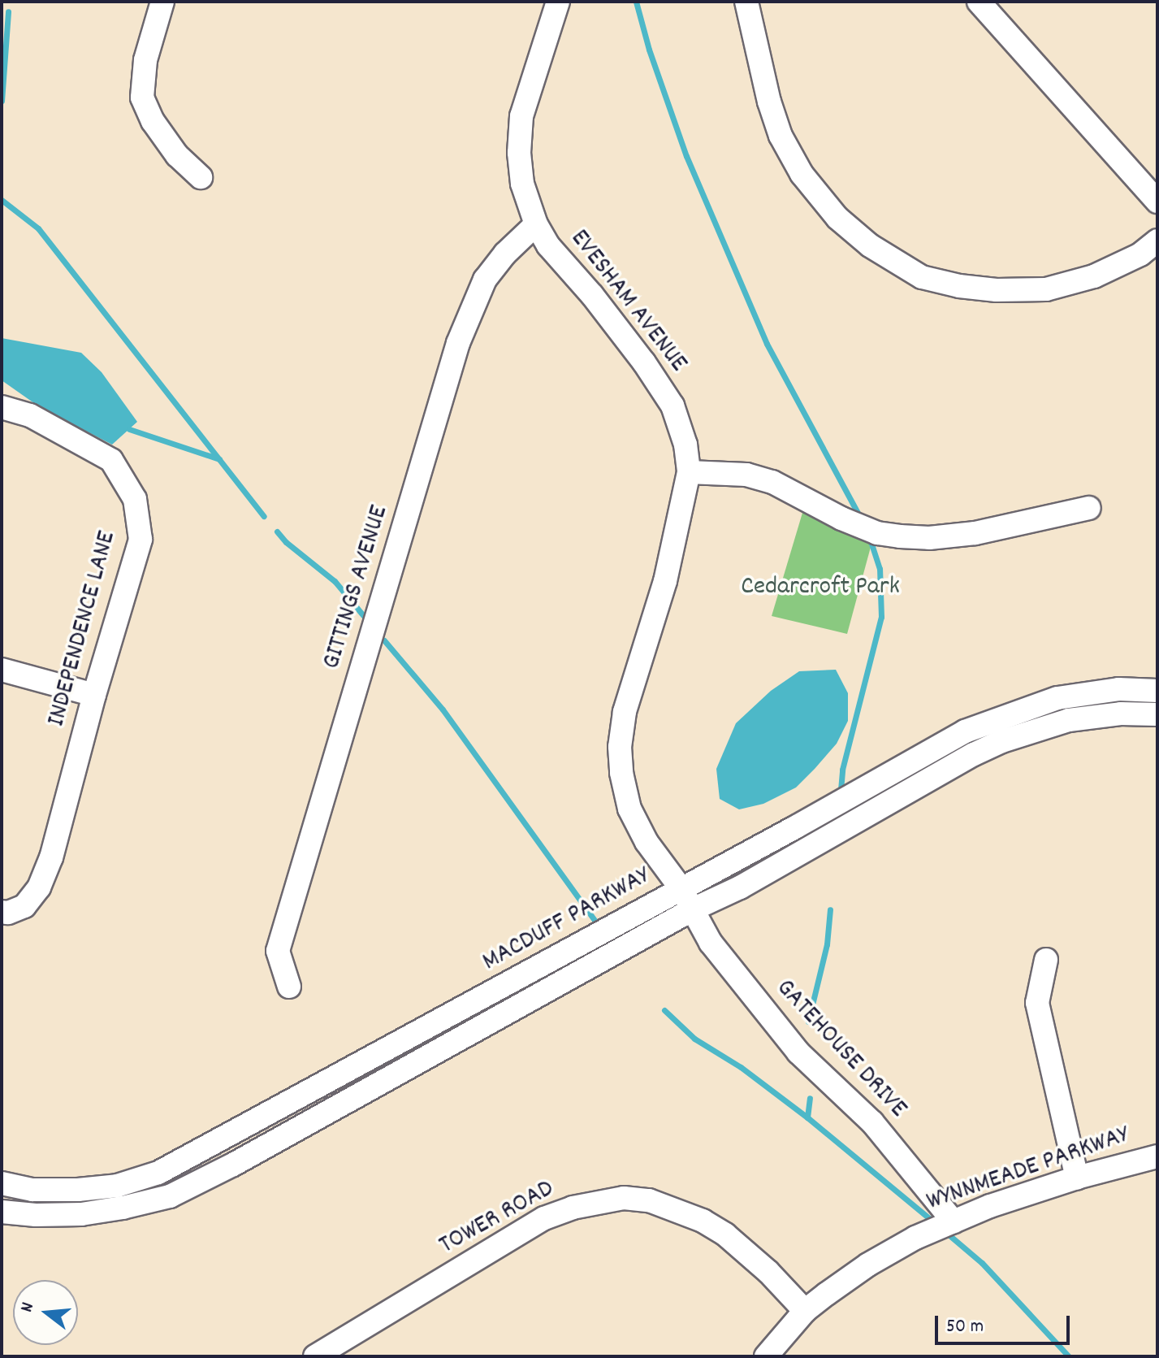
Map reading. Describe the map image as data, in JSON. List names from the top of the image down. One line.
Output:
{"streets":{"street":["EVESHAM AVENUE","GITTINGS AVENUE","INDEPENDENCE LANE","MACDUFF PARKWAY","GATEHOUSE DRIVE","WYNNMEADE PARKWAY","TOWER ROAD"]},"crossings":[["EVESHAM AVENUE","GITTINGS AVENUE"],["EVESHAM AVENUE","MACDUFF PARKWAY"],["EVESHAM AVENUE","GATEHOUSE DRIVE"],["MACDUFF PARKWAY","GATEHOUSE DRIVE"],["GATEHOUSE DRIVE","WYNNMEADE PARKWAY"],["WYNNMEADE PARKWAY","TOWER ROAD"]],"parks":["Cedarcroft Park"],"scale_bar":"50 m","north":"left"}
